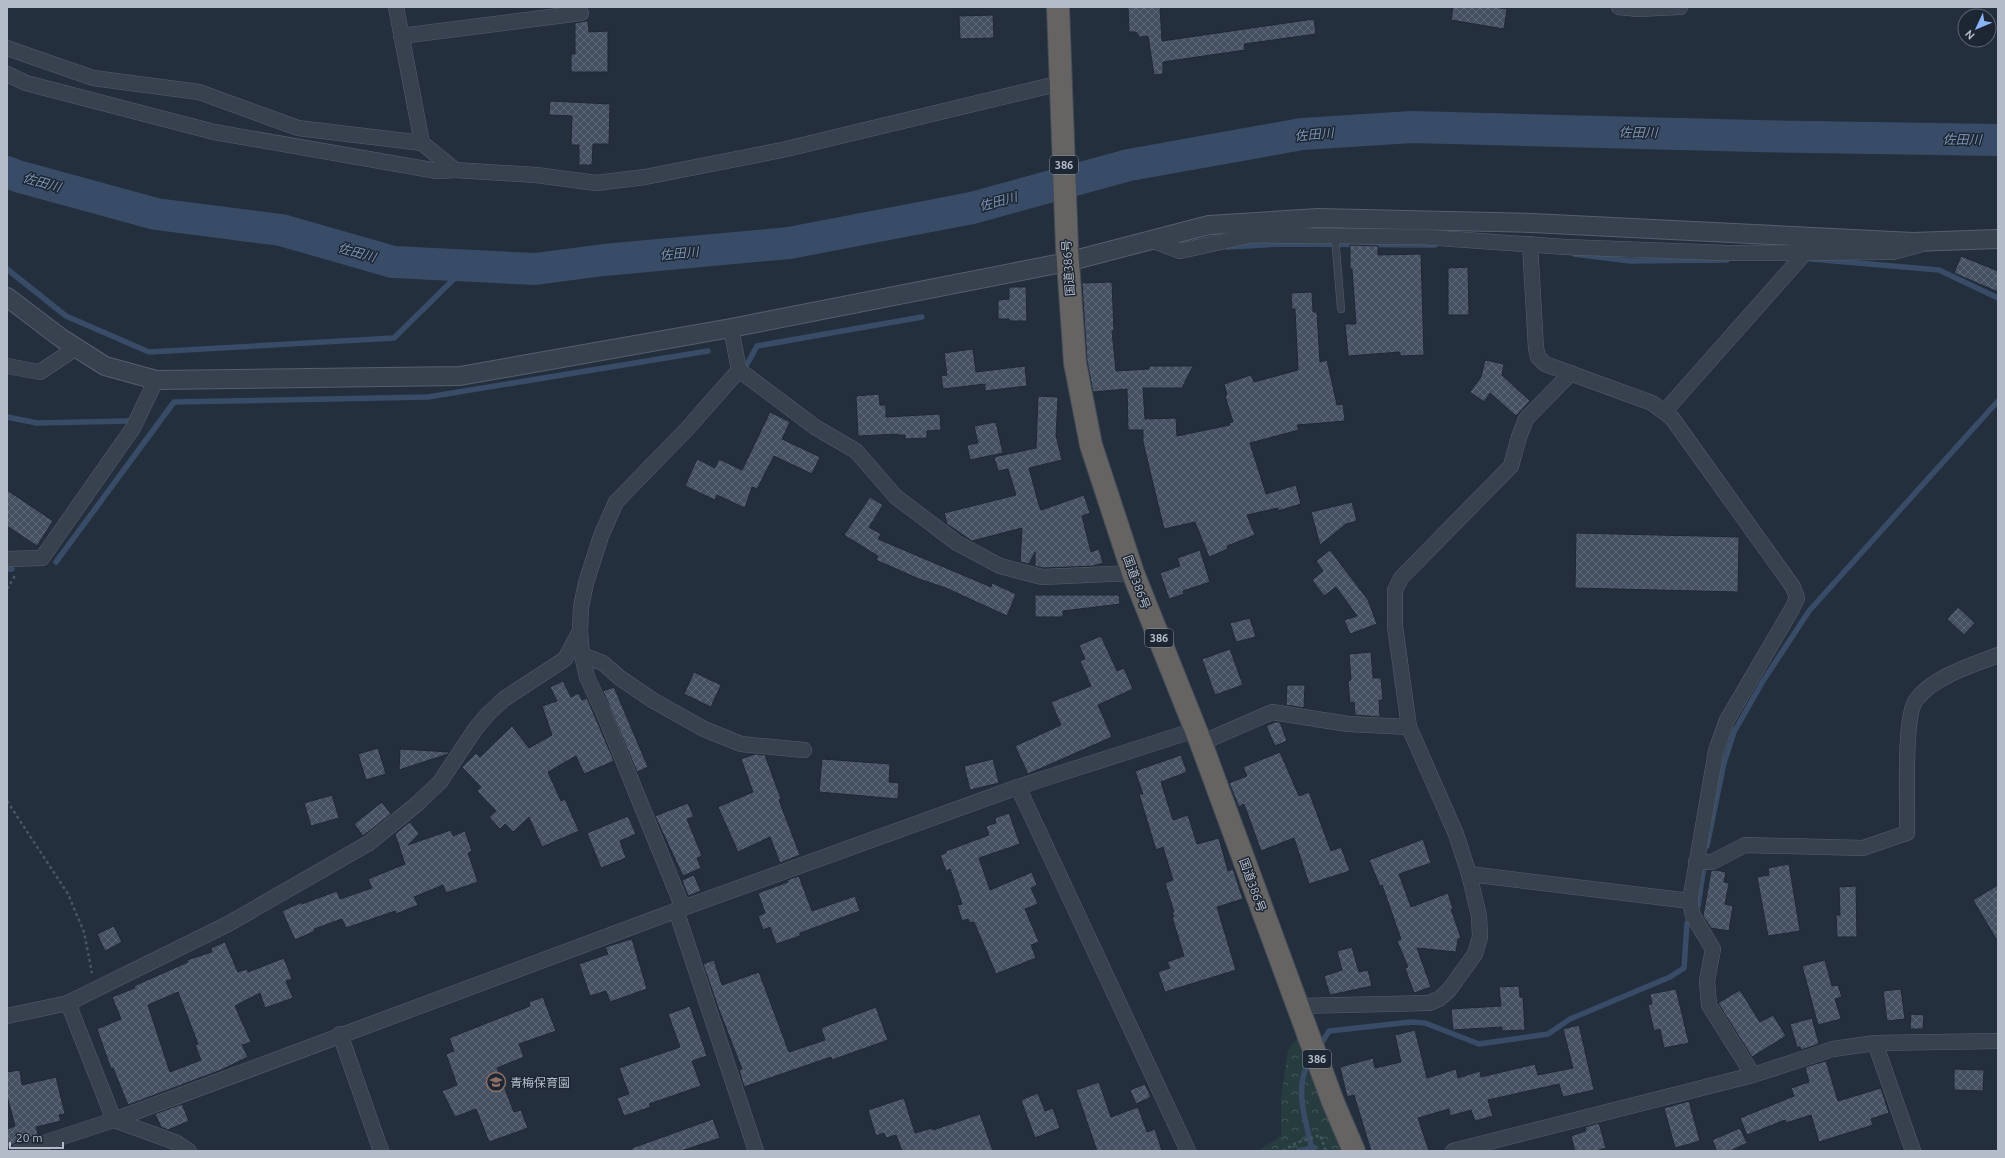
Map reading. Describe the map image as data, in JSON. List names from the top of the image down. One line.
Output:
{"streets":{"highway":["386","国道386号"]},"water":["佐田川"],"places":{"school or university":["青梅保育園"]},"scale_bar":"20 m","north":"bottom left"}
